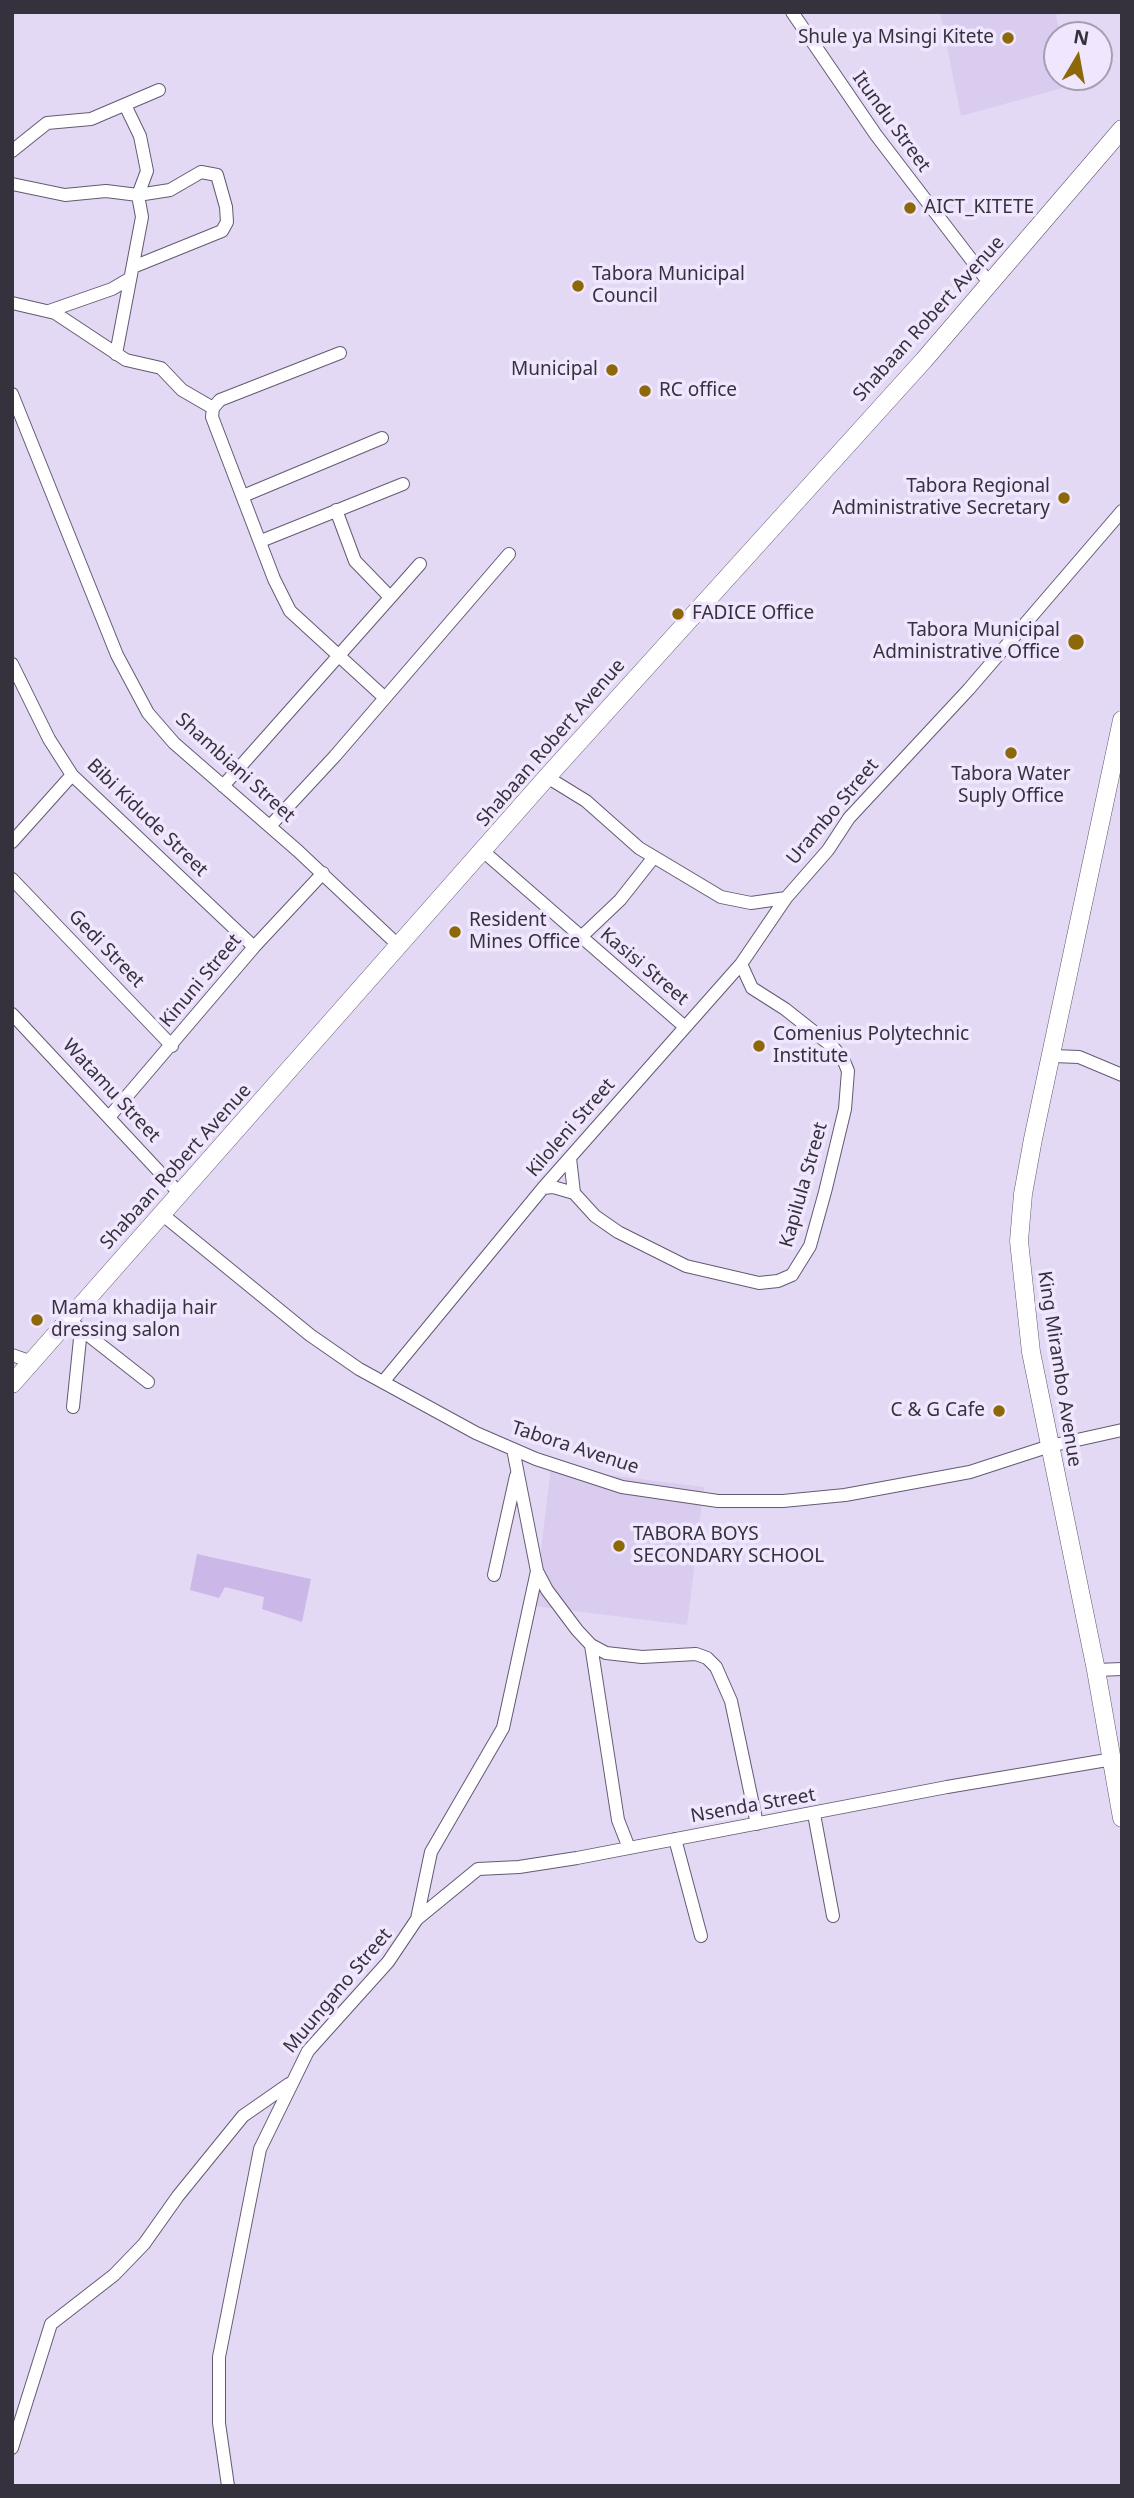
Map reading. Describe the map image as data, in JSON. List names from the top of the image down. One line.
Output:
{"streets":{"street":["Itundu Street","Shabaan Robert Avenue","Shambiani Street","Urambo Street","Bibi Kidude Street","Gedi Street","Kasisi Street","Kinuni Street","Watamu Street","Kiloleni Street","Kapilula Street","King Mirambo Avenue","Tabora Avenue","Nsenda Street","Muungano Street"]},"crossings":[["Itundu Street","Shabaan Robert Avenue"],["Shabaan Robert Avenue","Shambiani Street"],["Shabaan Robert Avenue","Kasisi Street"],["Shabaan Robert Avenue","Watamu Street"],["Shabaan Robert Avenue","Tabora Avenue"],["Shambiani Street","Kinuni Street"],["Urambo Street","Kiloleni Street"],["Bibi Kidude Street","Kinuni Street"],["Gedi Street","Kinuni Street"],["Kasisi Street","Kiloleni Street"],["Kinuni Street","Watamu Street"],["Kiloleni Street","Kapilula Street"],["Kiloleni Street","Tabora Avenue"],["King Mirambo Avenue","Tabora Avenue"],["King Mirambo Avenue","Nsenda Street"],["Tabora Avenue","Muungano Street"],["Nsenda Street","Muungano Street"]],"places":["Shule ya Msingi Kitete","AICT_KITETE","Tabora Municipal Council","Municipal","RC office","Tabora Regional Administrative Secretary","FADICE Office","Tabora Municipal Administrative Office","Tabora Water Suply Office","Resident Mines Office","Comenius Polytechnic Institute","Mama khadija hair dressing salon","C & G Cafe","TABORA BOYS SECONDARY SCHOOL"],"north":"top"}
